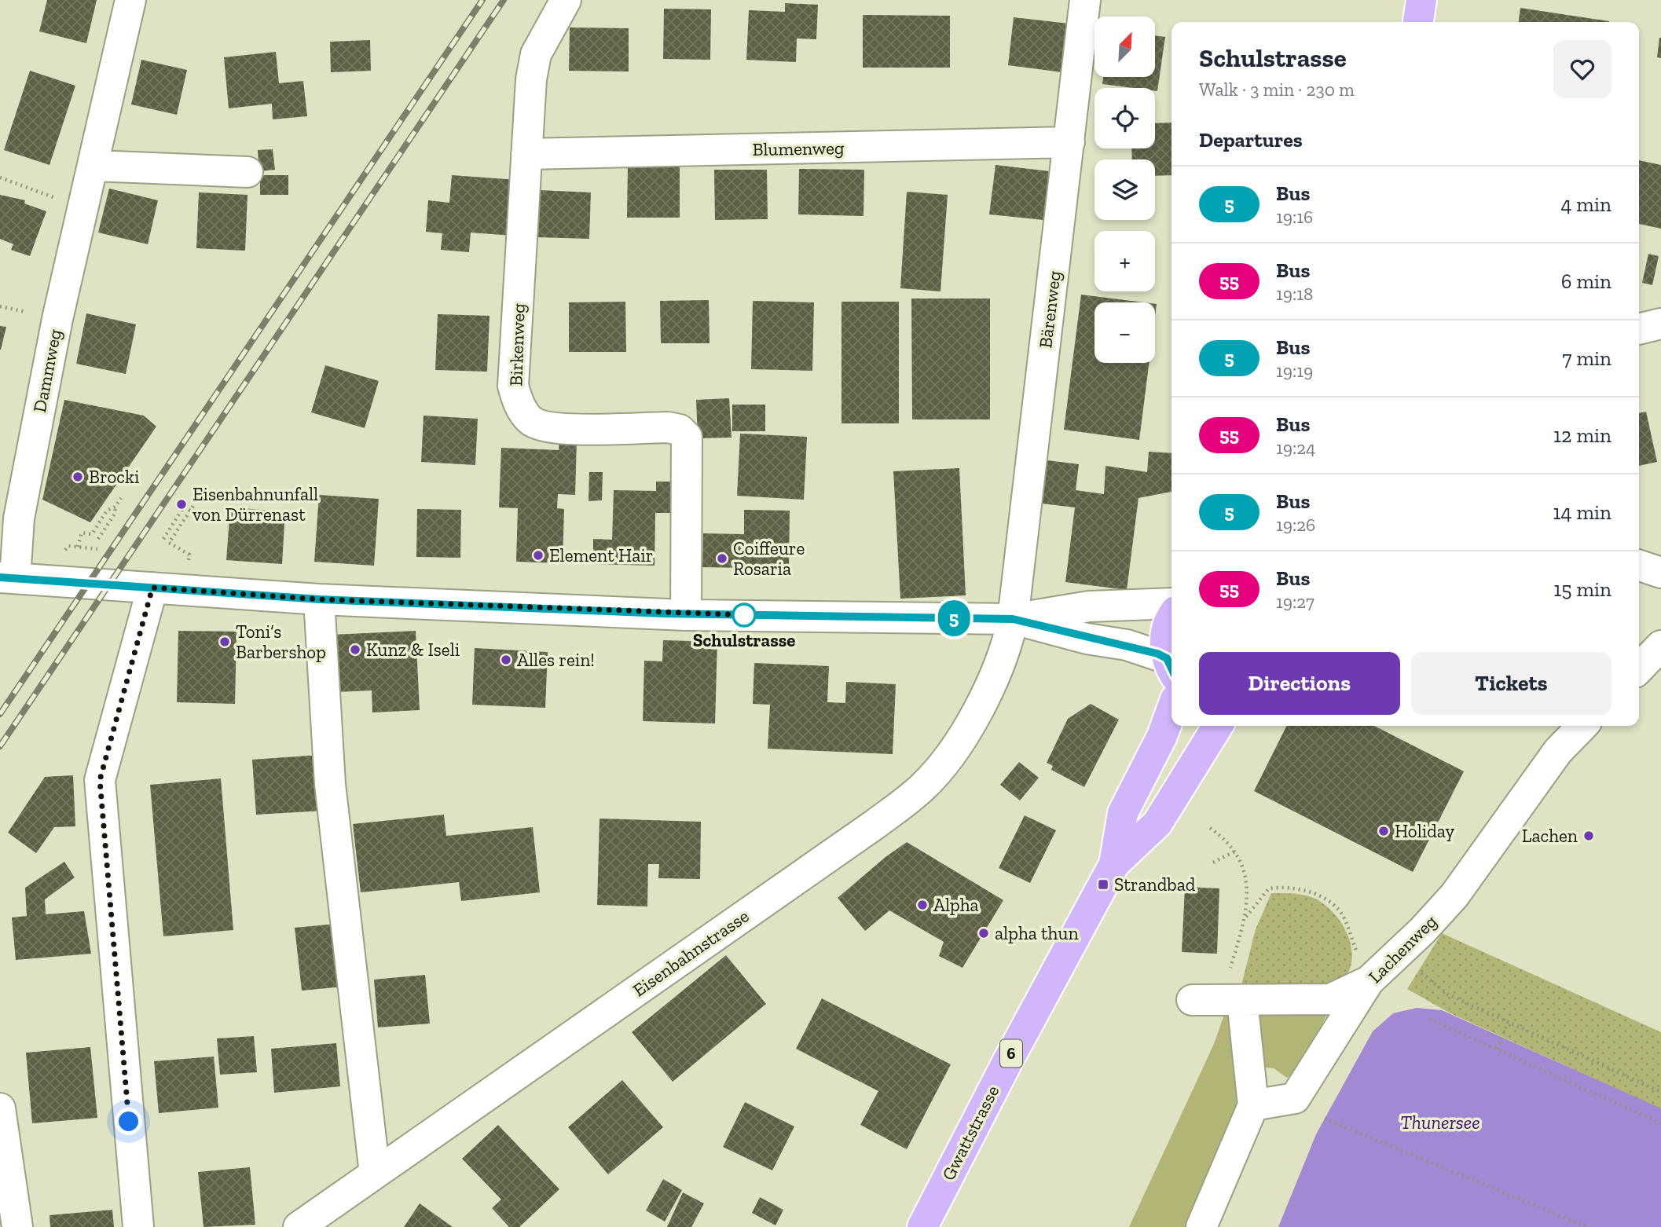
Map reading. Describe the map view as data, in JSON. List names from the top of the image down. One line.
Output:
{"streets":{"main road":["6","Gwattstrasse"],"street":["Blumenweg","Bärenweg","Birkenweg","Dammweg","Lachenweg","Eisenbahnstrasse"]},"crossings":[["Blumenweg","Bärenweg"],["Blumenweg","Birkenweg"],["Bärenweg","Eisenbahnstrasse"]],"water":["Thunersee"],"places":{"other":["Brocki","Eisenbahnunfall von Dürrenast","Element Hair","Coiffeure Rosaria","Schulstrasse","Toni‘s Barbershop","Kunz & Iseli","Alles rein!","Holiday","Lachen","Alpha","alpha thun"],"transit":["Strandbad"]},"lines":["bus line 5"],"north":"top right","page":{"on_map":"5","map_buttons":["+","−"],"heading":[["Schulstrasse","Walk · 3 min · 230 m"],"Departures"],"list":[{"mark":"5","name":"Bus","note":"19:16","value":"4 min"},{"mark":"55","name":"Bus","note":"19:18","value":"6 min"},{"mark":"5","name":"Bus","note":"19:19","value":"7 min"},{"mark":"55","name":"Bus","note":"19:24","value":"12 min"},{"mark":"5","name":"Bus","note":"19:26","value":"14 min"},{"mark":"55","name":"Bus","note":"19:27","value":"15 min"}],"buttons":["Directions","Tickets"]}}
